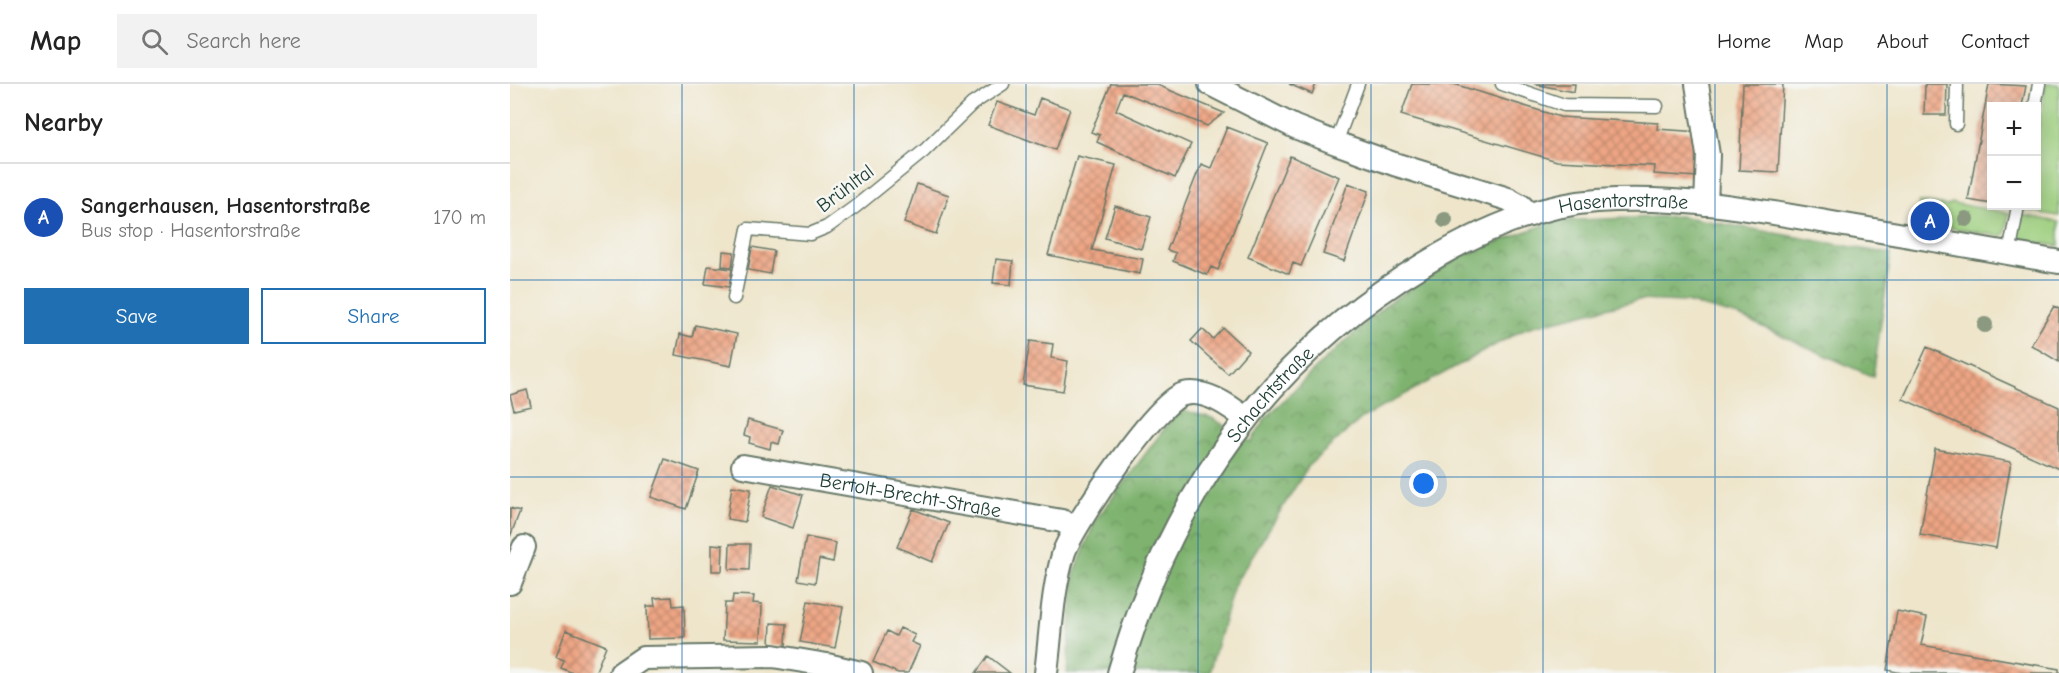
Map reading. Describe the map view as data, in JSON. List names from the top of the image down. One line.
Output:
{"streets":{"street":["Hasentorstraße","Schachtstraße","Bertolt-Brecht-Straße"],"lane":["Brühltal"]},"crossings":[["Hasentorstraße","Schachtstraße"]],"page":{"header":"Map","search":"Search here","nav":["Home","Map","About","Contact"],"heading":"Nearby","map_buttons":["+","−"],"list":[{"mark":"A","name":"Sangerhausen, Hasentorstraße","note":"Bus stop · Hasentorstraße","value":"170 m"}],"pins":"A","buttons":["Save","Share"]}}
